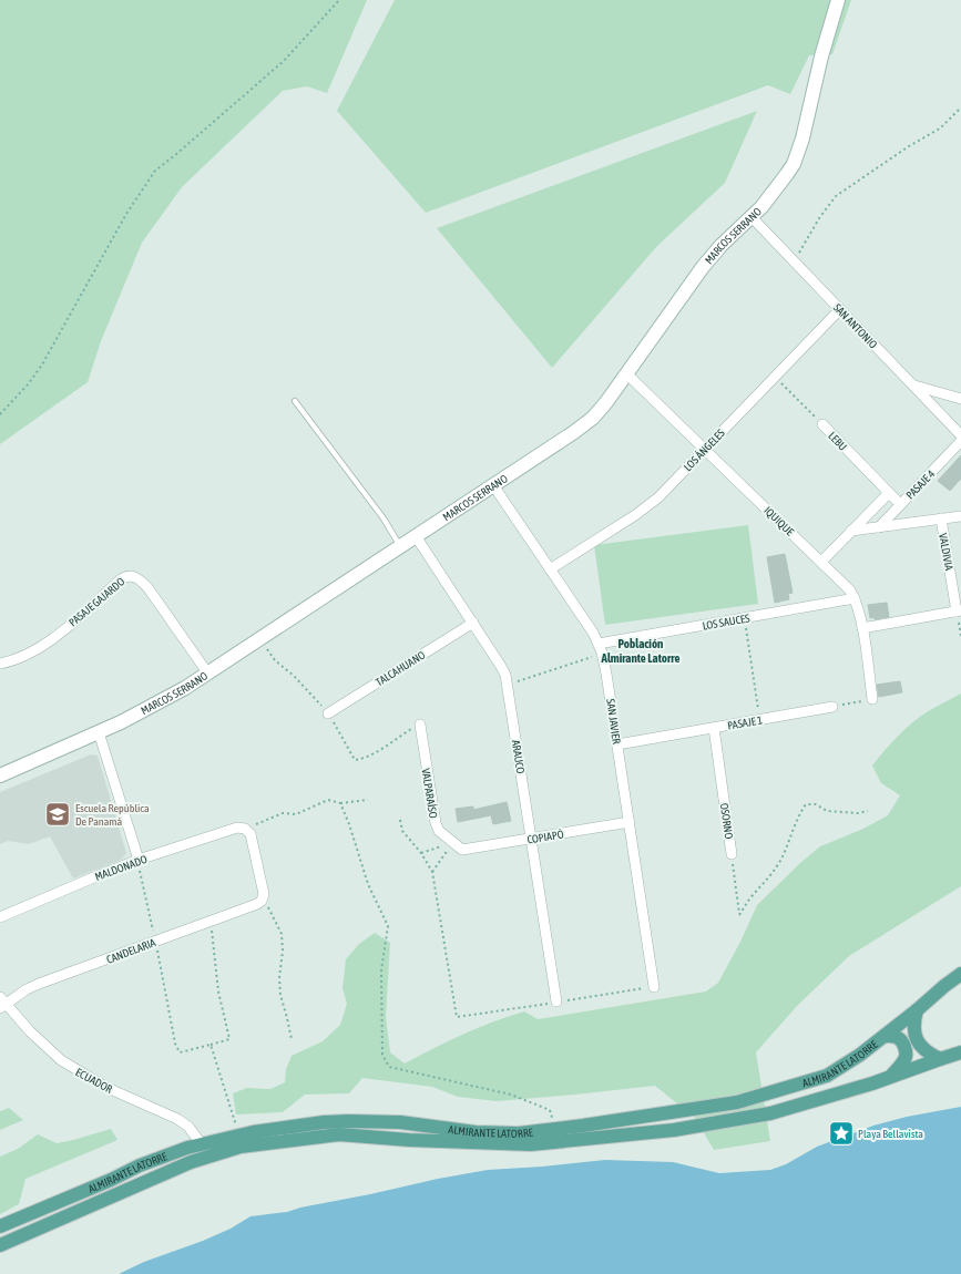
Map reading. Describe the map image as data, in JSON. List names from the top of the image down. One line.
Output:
{"streets":{"main road":["ALMIRANTE LATORRE"],"street":["MARCOS SERRANO","SAN ANTONIO","LEBU","LOS ÁNGELES","PASAJE 4","IQUIQUE","VALDIVIA","PASAJE GAJARDO","LOS SAUCES","TALCAHUANO","SAN JAVIER","PASAJE 1","ARAUCO","VALPARAÍSO","OSORNO","COPIAPÓ","MALDONADO","CANDELARIA","ECUADOR"]},"crossings":[["MARCOS SERRANO","SAN ANTONIO"],["MARCOS SERRANO","IQUIQUE"],["MARCOS SERRANO","PASAJE GAJARDO"],["MARCOS SERRANO","SAN JAVIER"],["MARCOS SERRANO","ARAUCO"],["SAN ANTONIO","LOS ÁNGELES"],["LEBU","LOS ÁNGELES"],["LEBU","PASAJE 4"],["LOS ÁNGELES","IQUIQUE"],["LOS ÁNGELES","SAN JAVIER"],["IQUIQUE","LOS SAUCES"],["LOS SAUCES","SAN JAVIER"],["TALCAHUANO","ARAUCO"],["SAN JAVIER","PASAJE 1"],["SAN JAVIER","COPIAPÓ"],["PASAJE 1","OSORNO"],["ARAUCO","COPIAPÓ"],["VALPARAÍSO","COPIAPÓ"],["CANDELARIA","ECUADOR"],["ALMIRANTE LATORRE","ECUADOR"]],"districts":["Población Almirante Latorre"],"places":{"school or university":["Escuela República De Panamá"],"place":["Playa Bellavista"]}}
